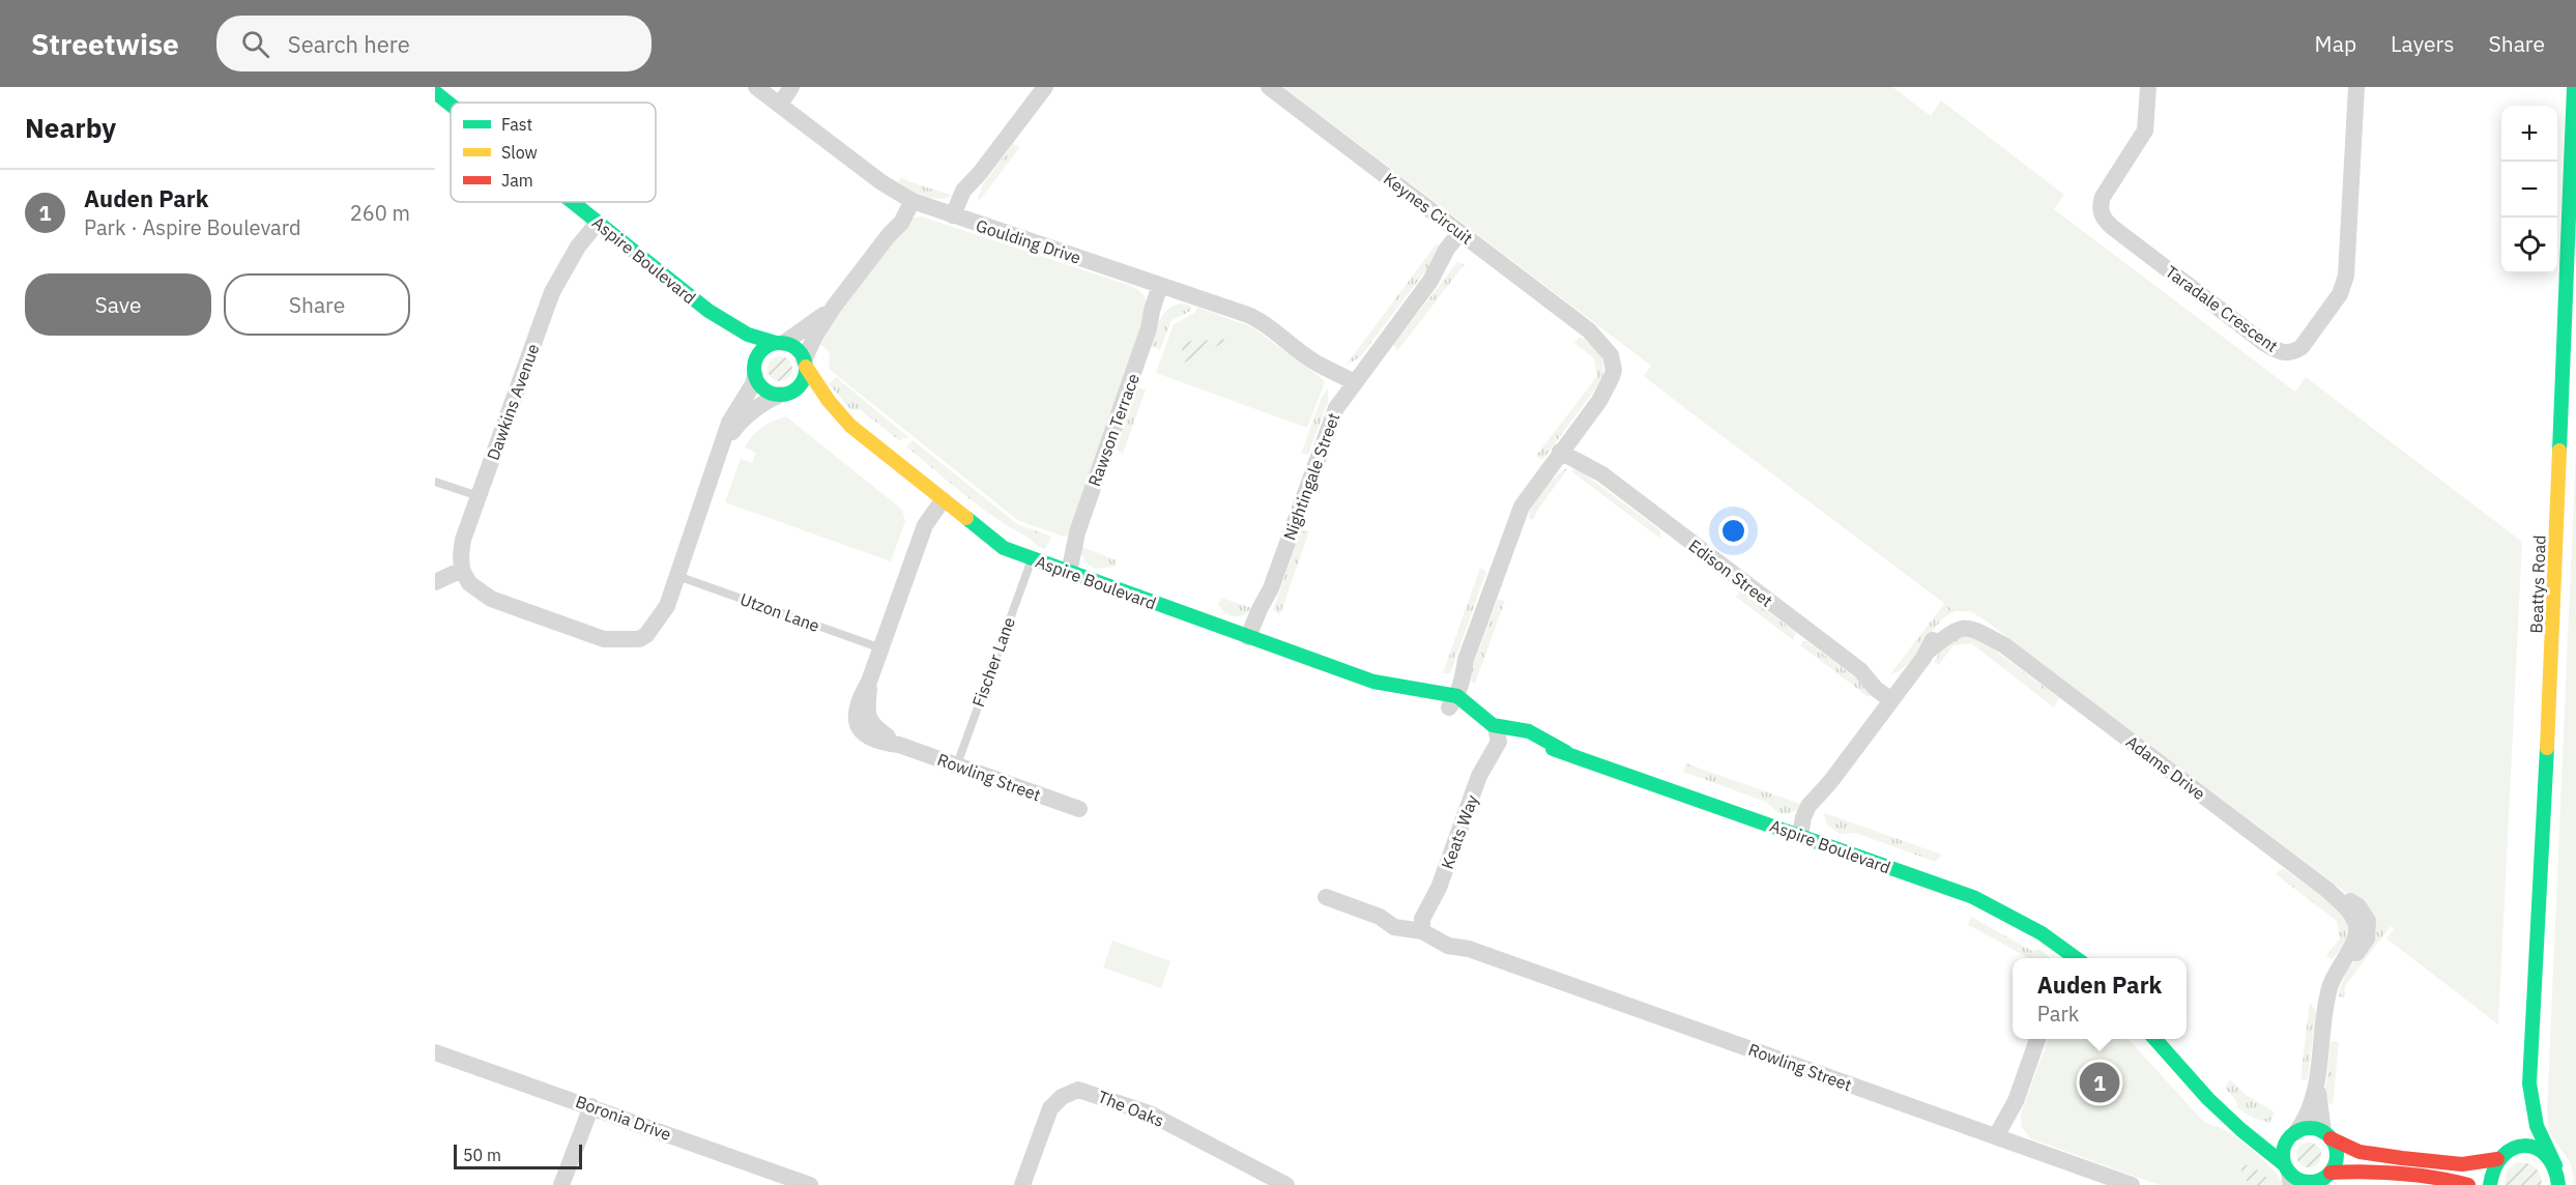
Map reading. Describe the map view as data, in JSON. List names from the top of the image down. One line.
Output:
{"streets":{"street":["Keynes Circuit","Goulding Drive","Aspire Boulevard","Taradale Crescent","Dawkins Avenue","Rawson Terrace","Nightingale Street","Edison Street","Beattys Road","Adams Drive","Rowling Street","Keats Way","The Oaks","Boronia Drive"],"lane":["Utzon Lane","Fischer Lane"]},"crossings":[["Keynes Circuit","Aspire Boulevard"],["Keynes Circuit","Nightingale Street"],["Keynes Circuit","Edison Street"],["Goulding Drive","Rawson Terrace"],["Goulding Drive","Nightingale Street"],["Aspire Boulevard","Dawkins Avenue"],["Aspire Boulevard","Rawson Terrace"],["Aspire Boulevard","Nightingale Street"],["Aspire Boulevard","Fischer Lane"],["Aspire Boulevard","Adams Drive"],["Aspire Boulevard","Rowling Street"],["Aspire Boulevard","Keats Way"],["Edison Street","Adams Drive"],["Utzon Lane","Rowling Street"],["Fischer Lane","Rowling Street"],["Rowling Street","Keats Way"]],"legend":["Fast","Slow","Jam"],"scale_bar":"50 m","page":{"header":"Streetwise","search":"Search here","nav":["Map","Layers","Share"],"heading":"Nearby","map_buttons":["+","−"],"list":[{"mark":"1","name":"Auden Park","note":"Park · Aspire Boulevard","value":"260 m"}],"buttons":["Save","Share"],"popup":["Auden Park","Park"],"pins":"1","scale":"50 m"}}
